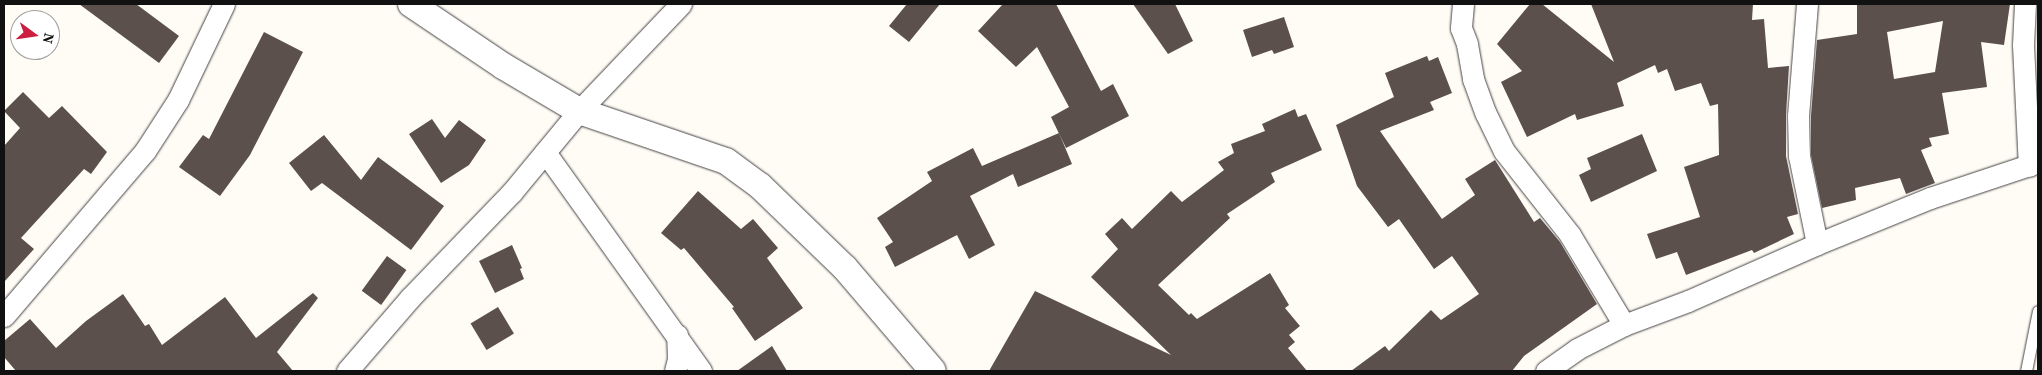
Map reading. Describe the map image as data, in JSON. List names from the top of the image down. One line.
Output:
{"north":"right"}
